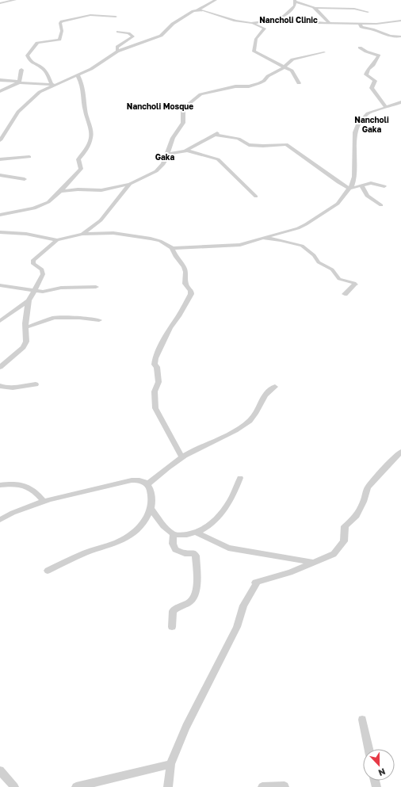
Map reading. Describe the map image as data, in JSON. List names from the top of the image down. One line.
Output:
{"districts":["Nancholi Clinic","Nancholi Mosque","Nancholi Gaka","Gaka"],"north":"bottom"}
